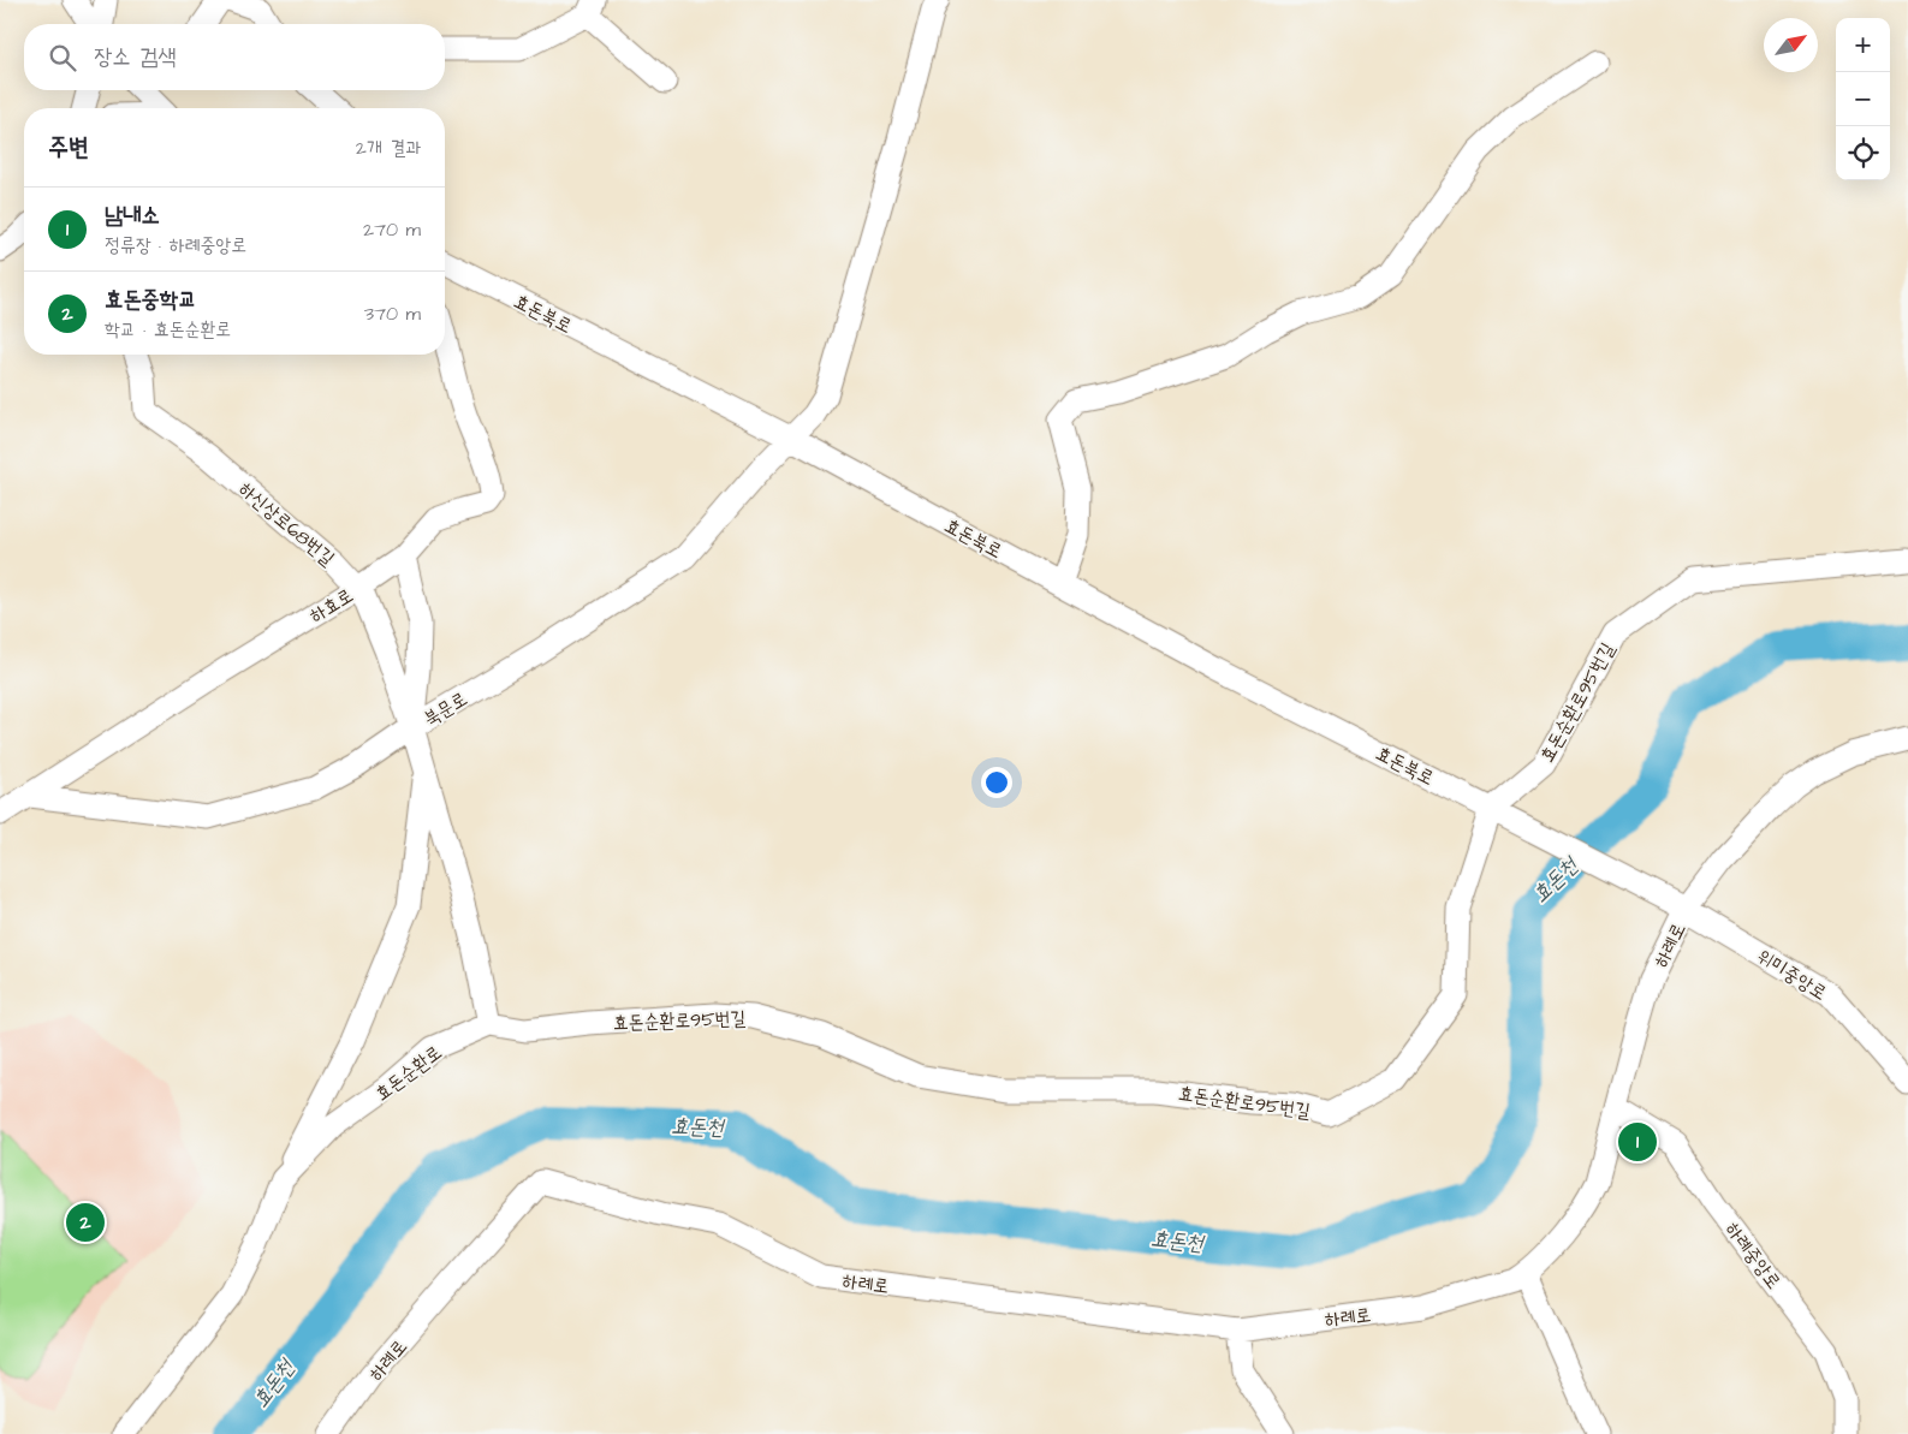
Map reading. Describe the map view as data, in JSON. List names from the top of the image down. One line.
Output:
{"streets":{"street":["효돈북로","하신상로68번길","하효로","효돈순환로95번길","북문로","하례로","위미중앙로","효돈순환로","하례중앙로"]},"crossings":[["효돈북로","효돈순환로95번길"],["효돈북로","북문로"],["효돈북로","하례로"],["효돈북로","위미중앙로"],["하신상로68번길","하효로"],["하신상로68번길","북문로"],["하효로","북문로"],["효돈순환로95번길","효돈순환로"],["하례로","위미중앙로"],["하례로","하례중앙로"]],"water":["효돈천"],"north":"top right","page":{"map_buttons":["+","−"],"search":"장소 검색","heading":["주변","2개 결과"],"list":[{"mark":"1","name":"남내소","note":"정류장 · 하례중앙로","value":"270 m"},{"mark":"2","name":"효돈중학교","note":"학교 · 효돈순환로","value":"370 m"}],"pins":["1","2"]}}
